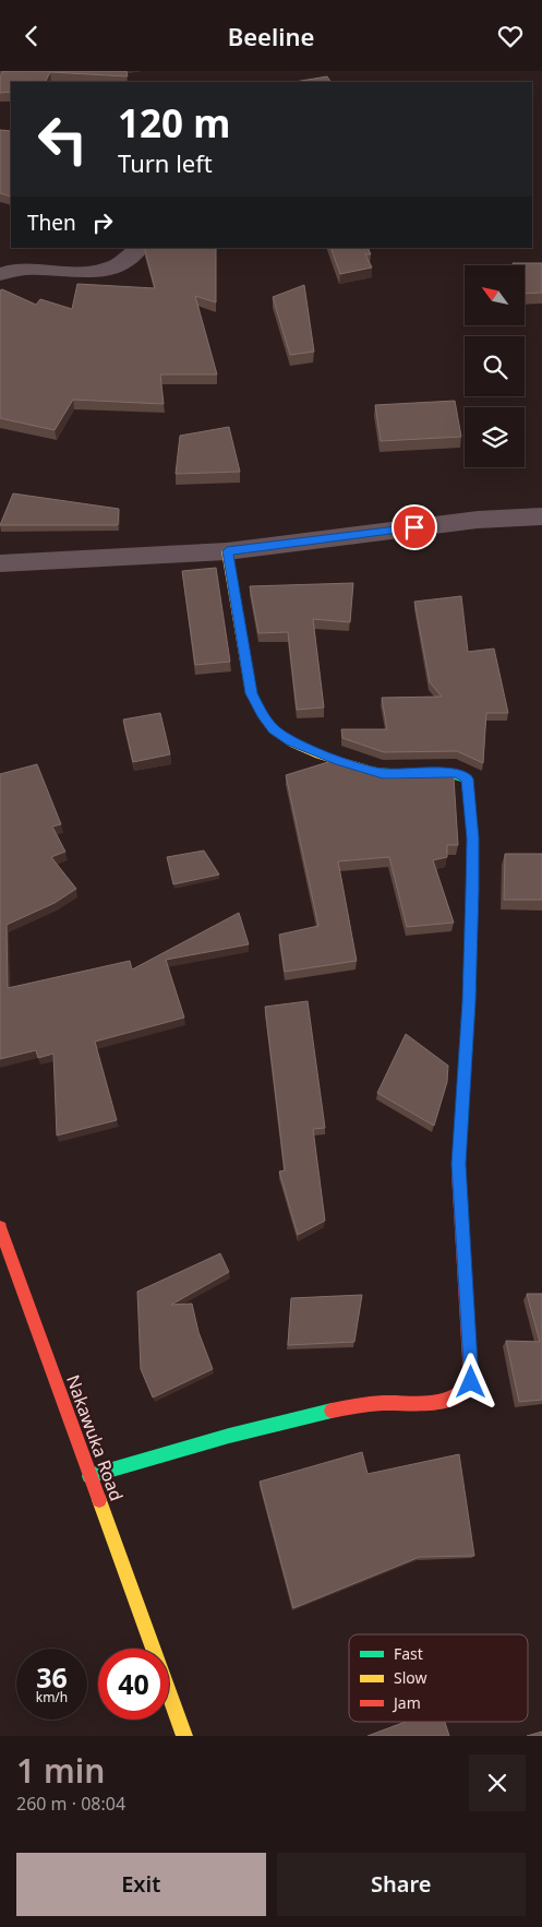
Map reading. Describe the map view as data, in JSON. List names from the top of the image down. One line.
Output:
{"streets":{"street":["Nakawuka Road"]},"legend":["Fast","Slow","Jam"],"north":"top left","page":{"header":"Beeline","turn":["120 m","Turn left"],"then":"Then","speed":"36 km/h","limit":"40","heading":["1 min","260 m · 08:04"],"buttons":["Exit","Share"]}}
